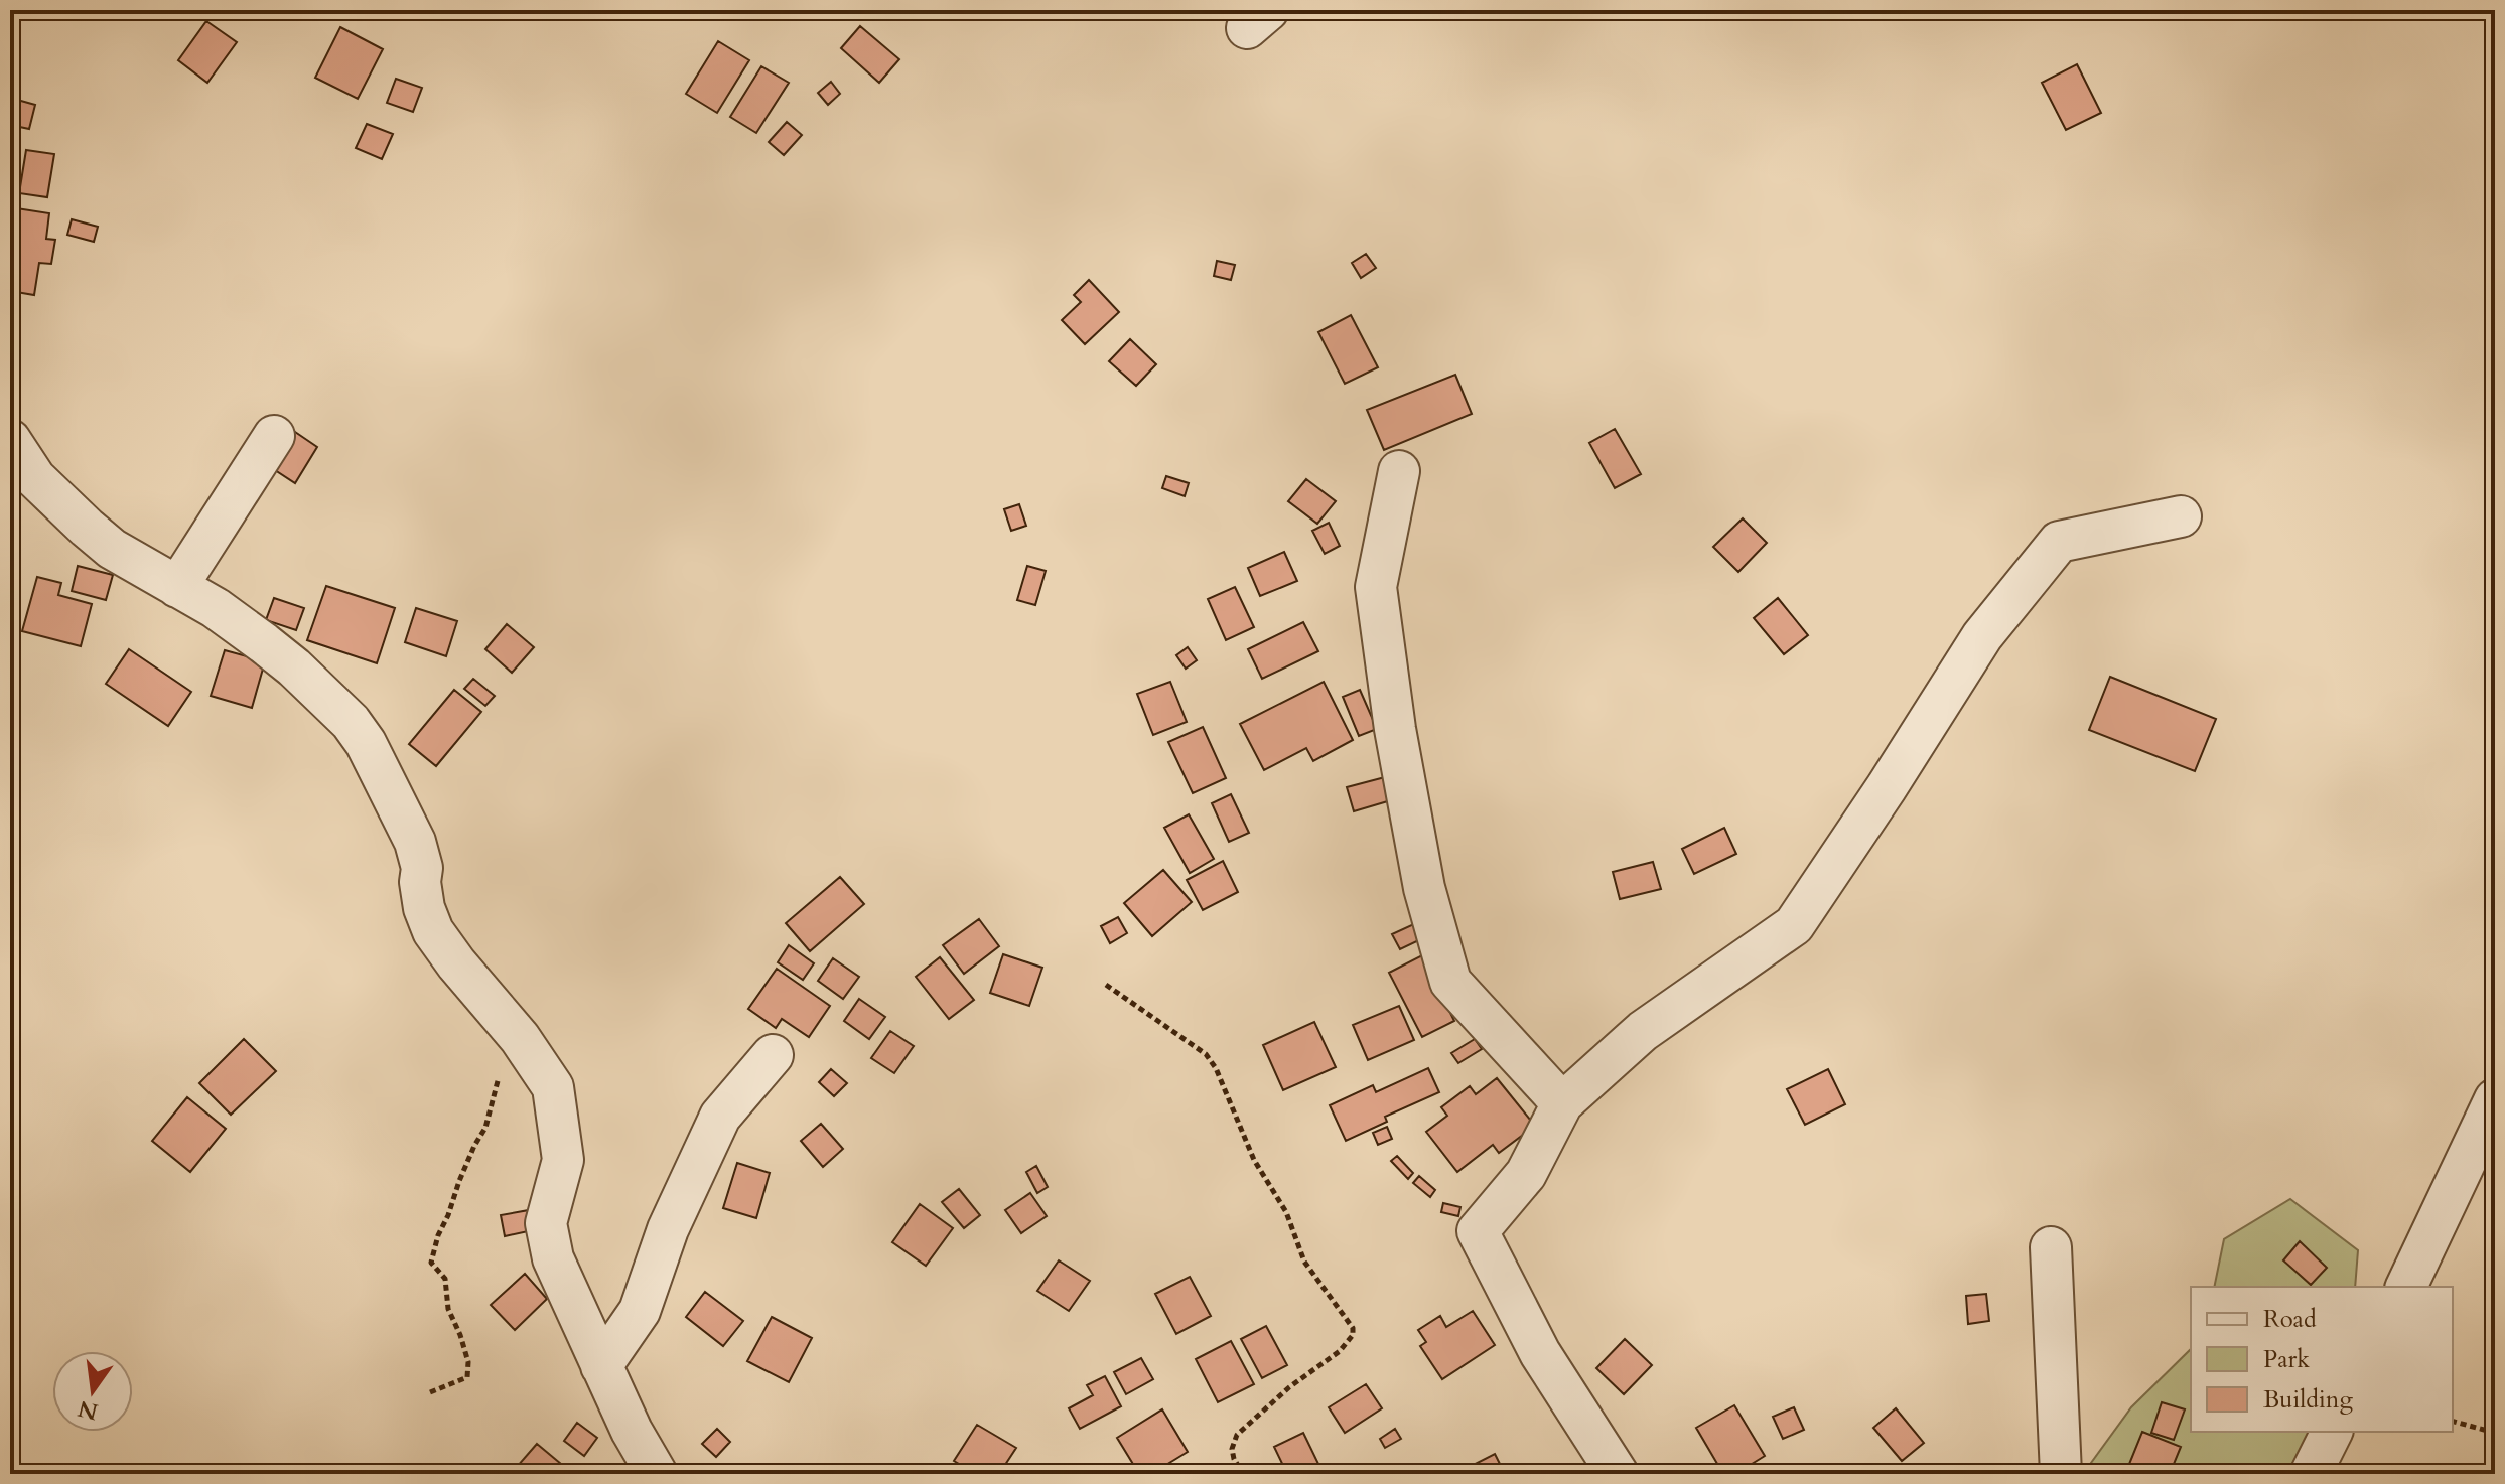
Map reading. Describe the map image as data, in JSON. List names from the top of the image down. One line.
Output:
{"legend":["Road","Park","Building"],"north":"bottom"}
